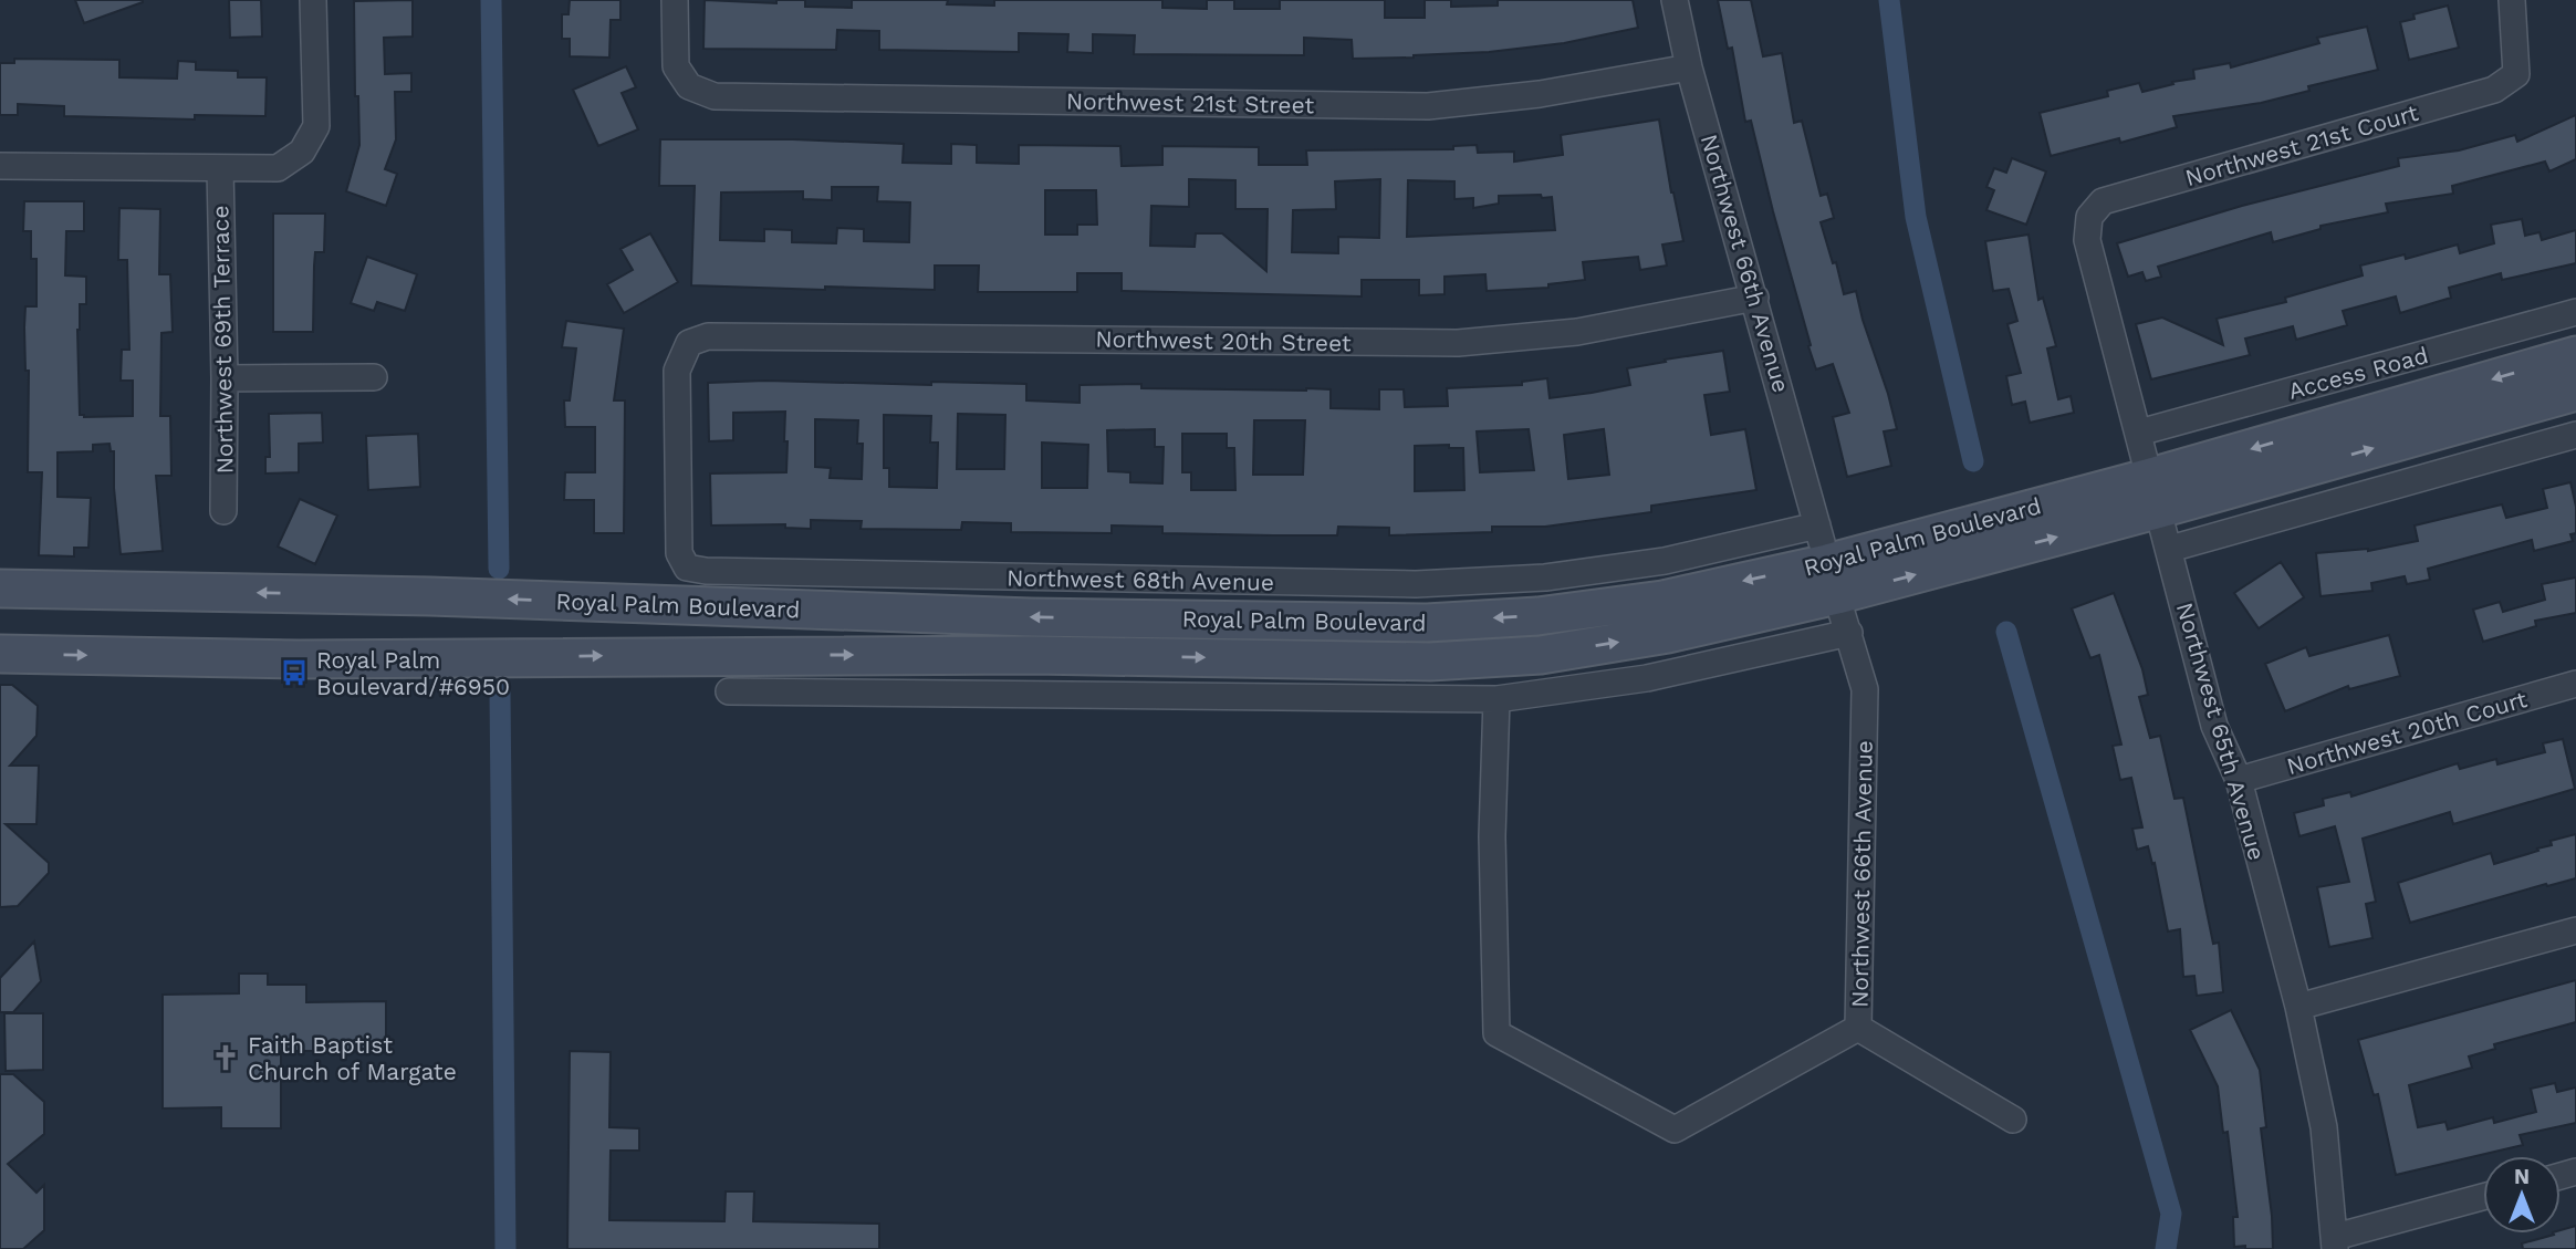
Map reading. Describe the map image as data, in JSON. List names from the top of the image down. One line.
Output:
{"streets":{"main road":["Royal Palm Boulevard"],"street":["Northwest 21st Street","Northwest 21st Court","Northwest 66th Avenue","Northwest 69th Terrace","Northwest 20th Street","Access Road","Northwest 68th Avenue","Northwest 65th Avenue","Northwest 20th Court"]},"crossings":[["Northwest 21st Street","Northwest 66th Avenue"],["Northwest 21st Court","Northwest 65th Avenue"],["Northwest 66th Avenue","Northwest 20th Street"],["Northwest 66th Avenue","Royal Palm Boulevard"],["Northwest 66th Avenue","Northwest 68th Avenue"],["Northwest 20th Street","Northwest 68th Avenue"],["Access Road","Northwest 65th Avenue"],["Royal Palm Boulevard","Northwest 65th Avenue"],["Northwest 65th Avenue","Northwest 20th Court"]],"places":{"bus stop":["Royal Palm Boulevard/#6950"],"church":["Faith Baptist Church of Margate"]},"north":"top"}
